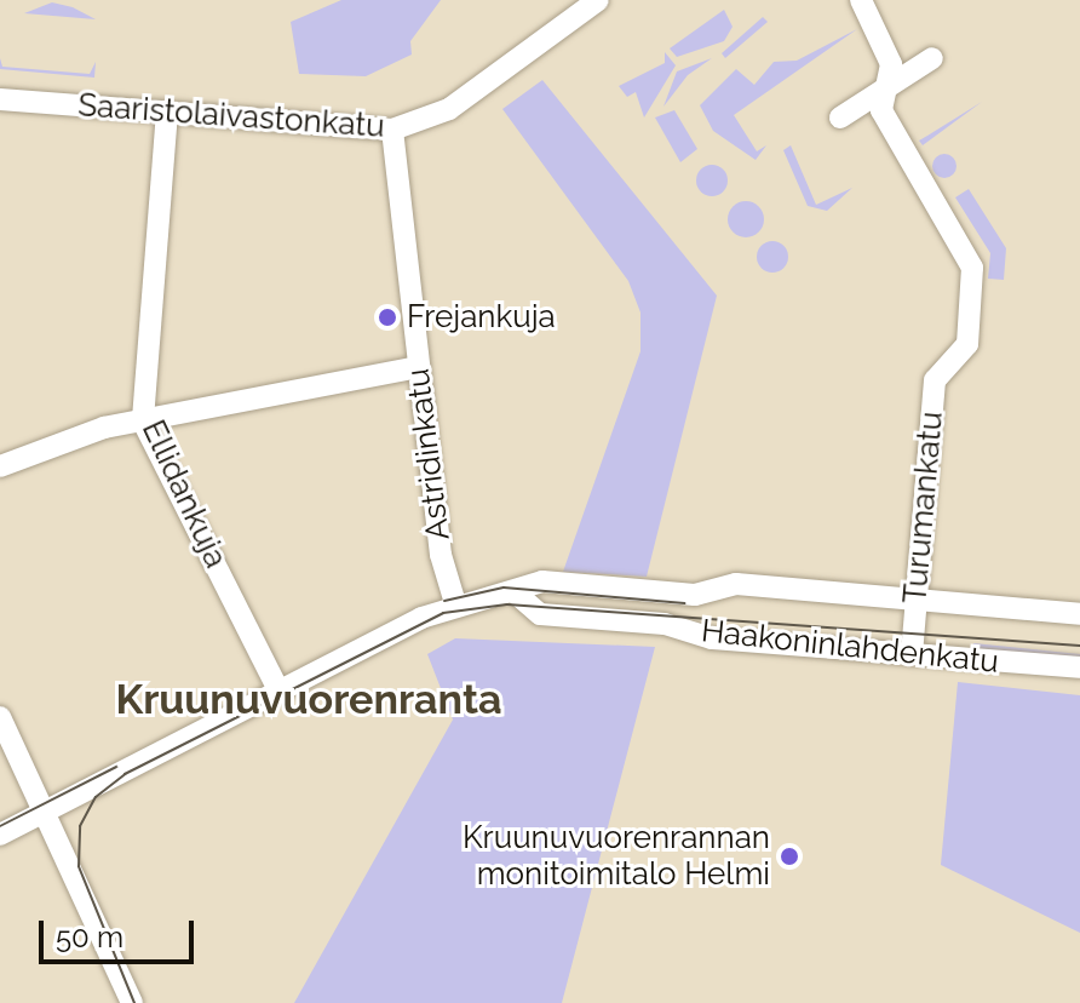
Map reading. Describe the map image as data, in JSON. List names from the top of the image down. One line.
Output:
{"streets":{"street":["Saaristolaivastonkatu","Astridinkatu","Ellidankuja","Turumankatu","Haakoninlahdenkatu"]},"crossings":[["Saaristolaivastonkatu","Astridinkatu"],["Saaristolaivastonkatu","Ellidankuja"],["Astridinkatu","Haakoninlahdenkatu"],["Ellidankuja","Haakoninlahdenkatu"],["Turumankatu","Haakoninlahdenkatu"]],"districts":["Kruunuvuorenranta"],"places":["Frejankuja","Kruunuvuorenrannan monitoimitalo Helmi"],"scale_bar":"50 m"}
